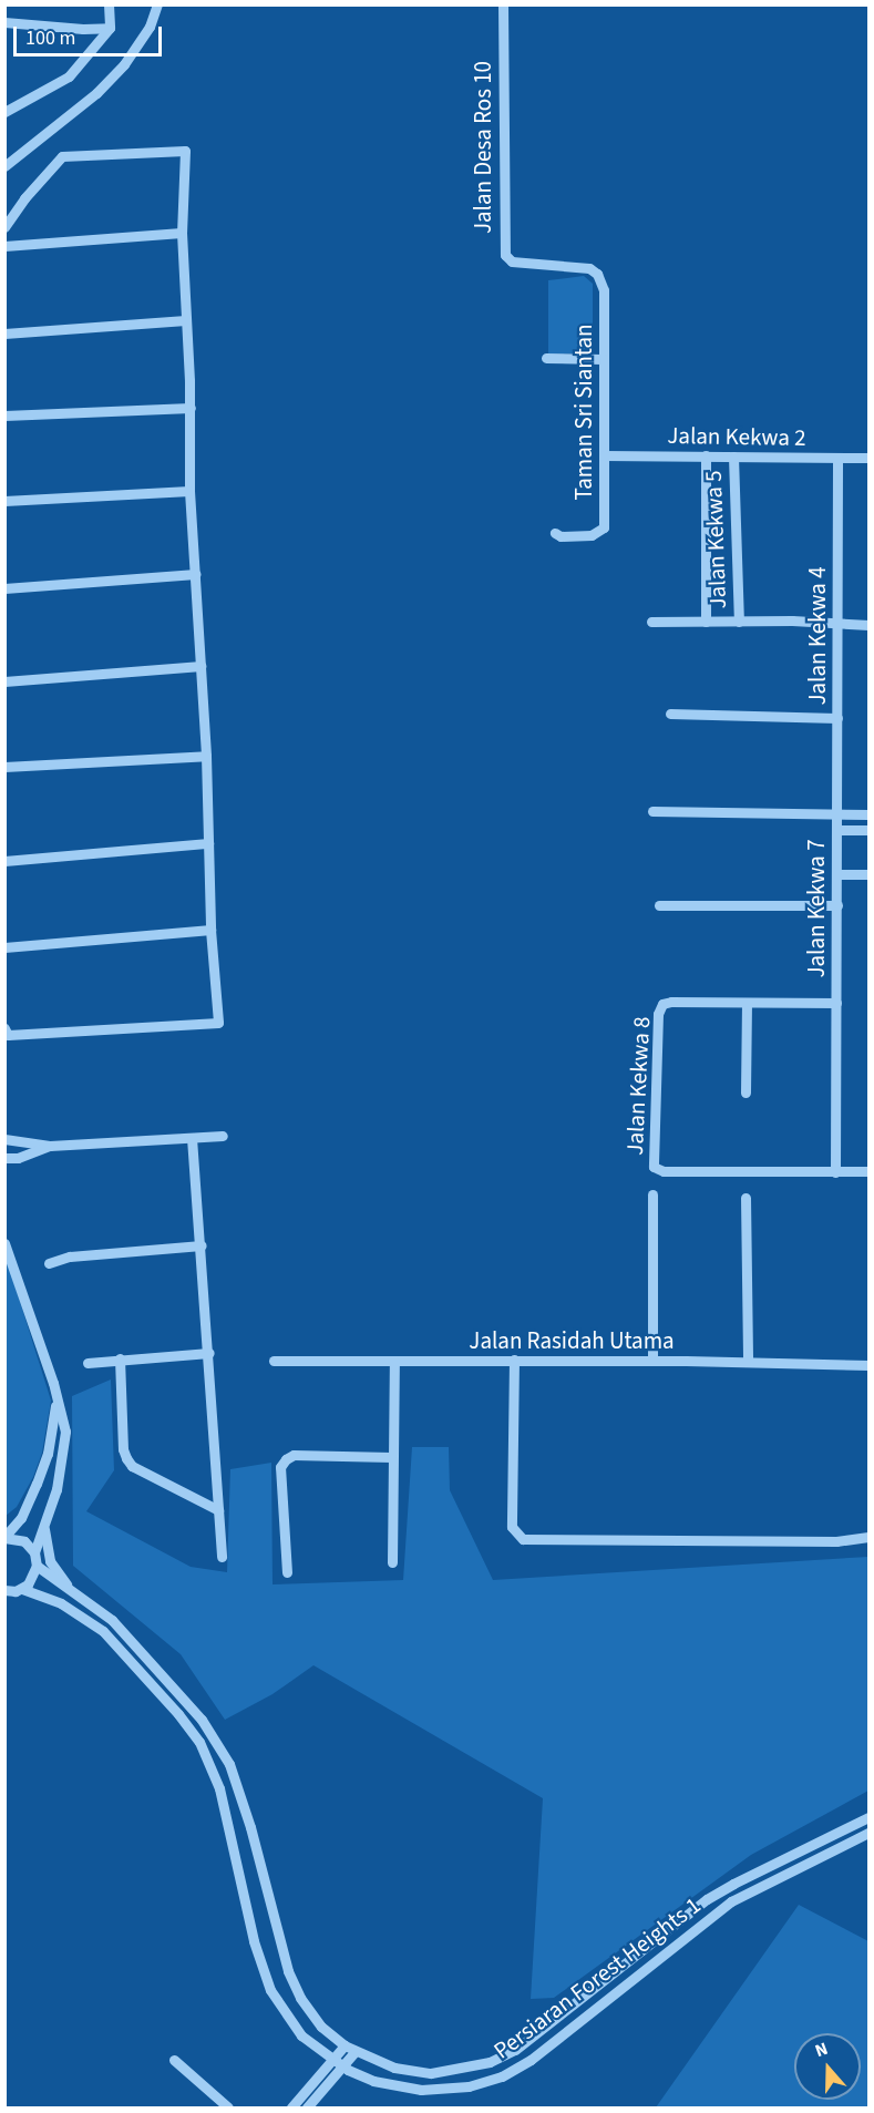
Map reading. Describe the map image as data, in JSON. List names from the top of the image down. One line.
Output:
{"streets":{"street":["Jalan Desa Ros 10","Taman Sri Siantan","Jalan Kekwa 2","Jalan Kekwa 5","Jalan Kekwa 4","Jalan Kekwa 7","Jalan Kekwa 8","Jalan Rasidah Utama","Persiaran Forest Heights 1"]},"crossings":[["Jalan Desa Ros 10","Taman Sri Siantan"],["Taman Sri Siantan","Jalan Kekwa 2"],["Jalan Kekwa 2","Jalan Kekwa 5"],["Jalan Kekwa 2","Jalan Kekwa 4"],["Jalan Kekwa 4","Jalan Kekwa 7"],["Jalan Kekwa 7","Jalan Kekwa 8"]],"scale_bar":"100 m","north":"top"}
